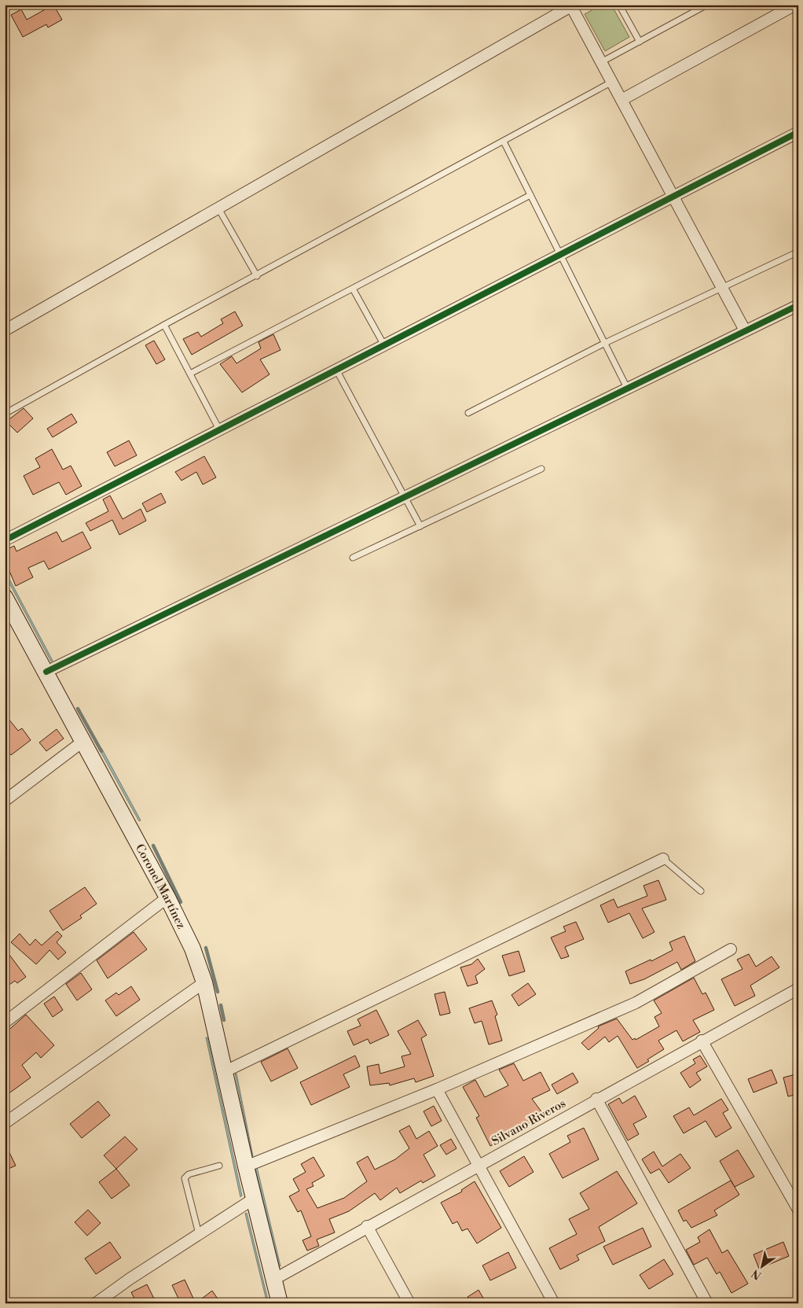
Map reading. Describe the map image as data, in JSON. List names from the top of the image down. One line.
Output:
{"streets":{"main road":["Coronel Martínez"],"street":["Silvano Riveros"]},"crossings":[["Coronel Martínez","Silvano Riveros"]],"north":"bottom left"}
